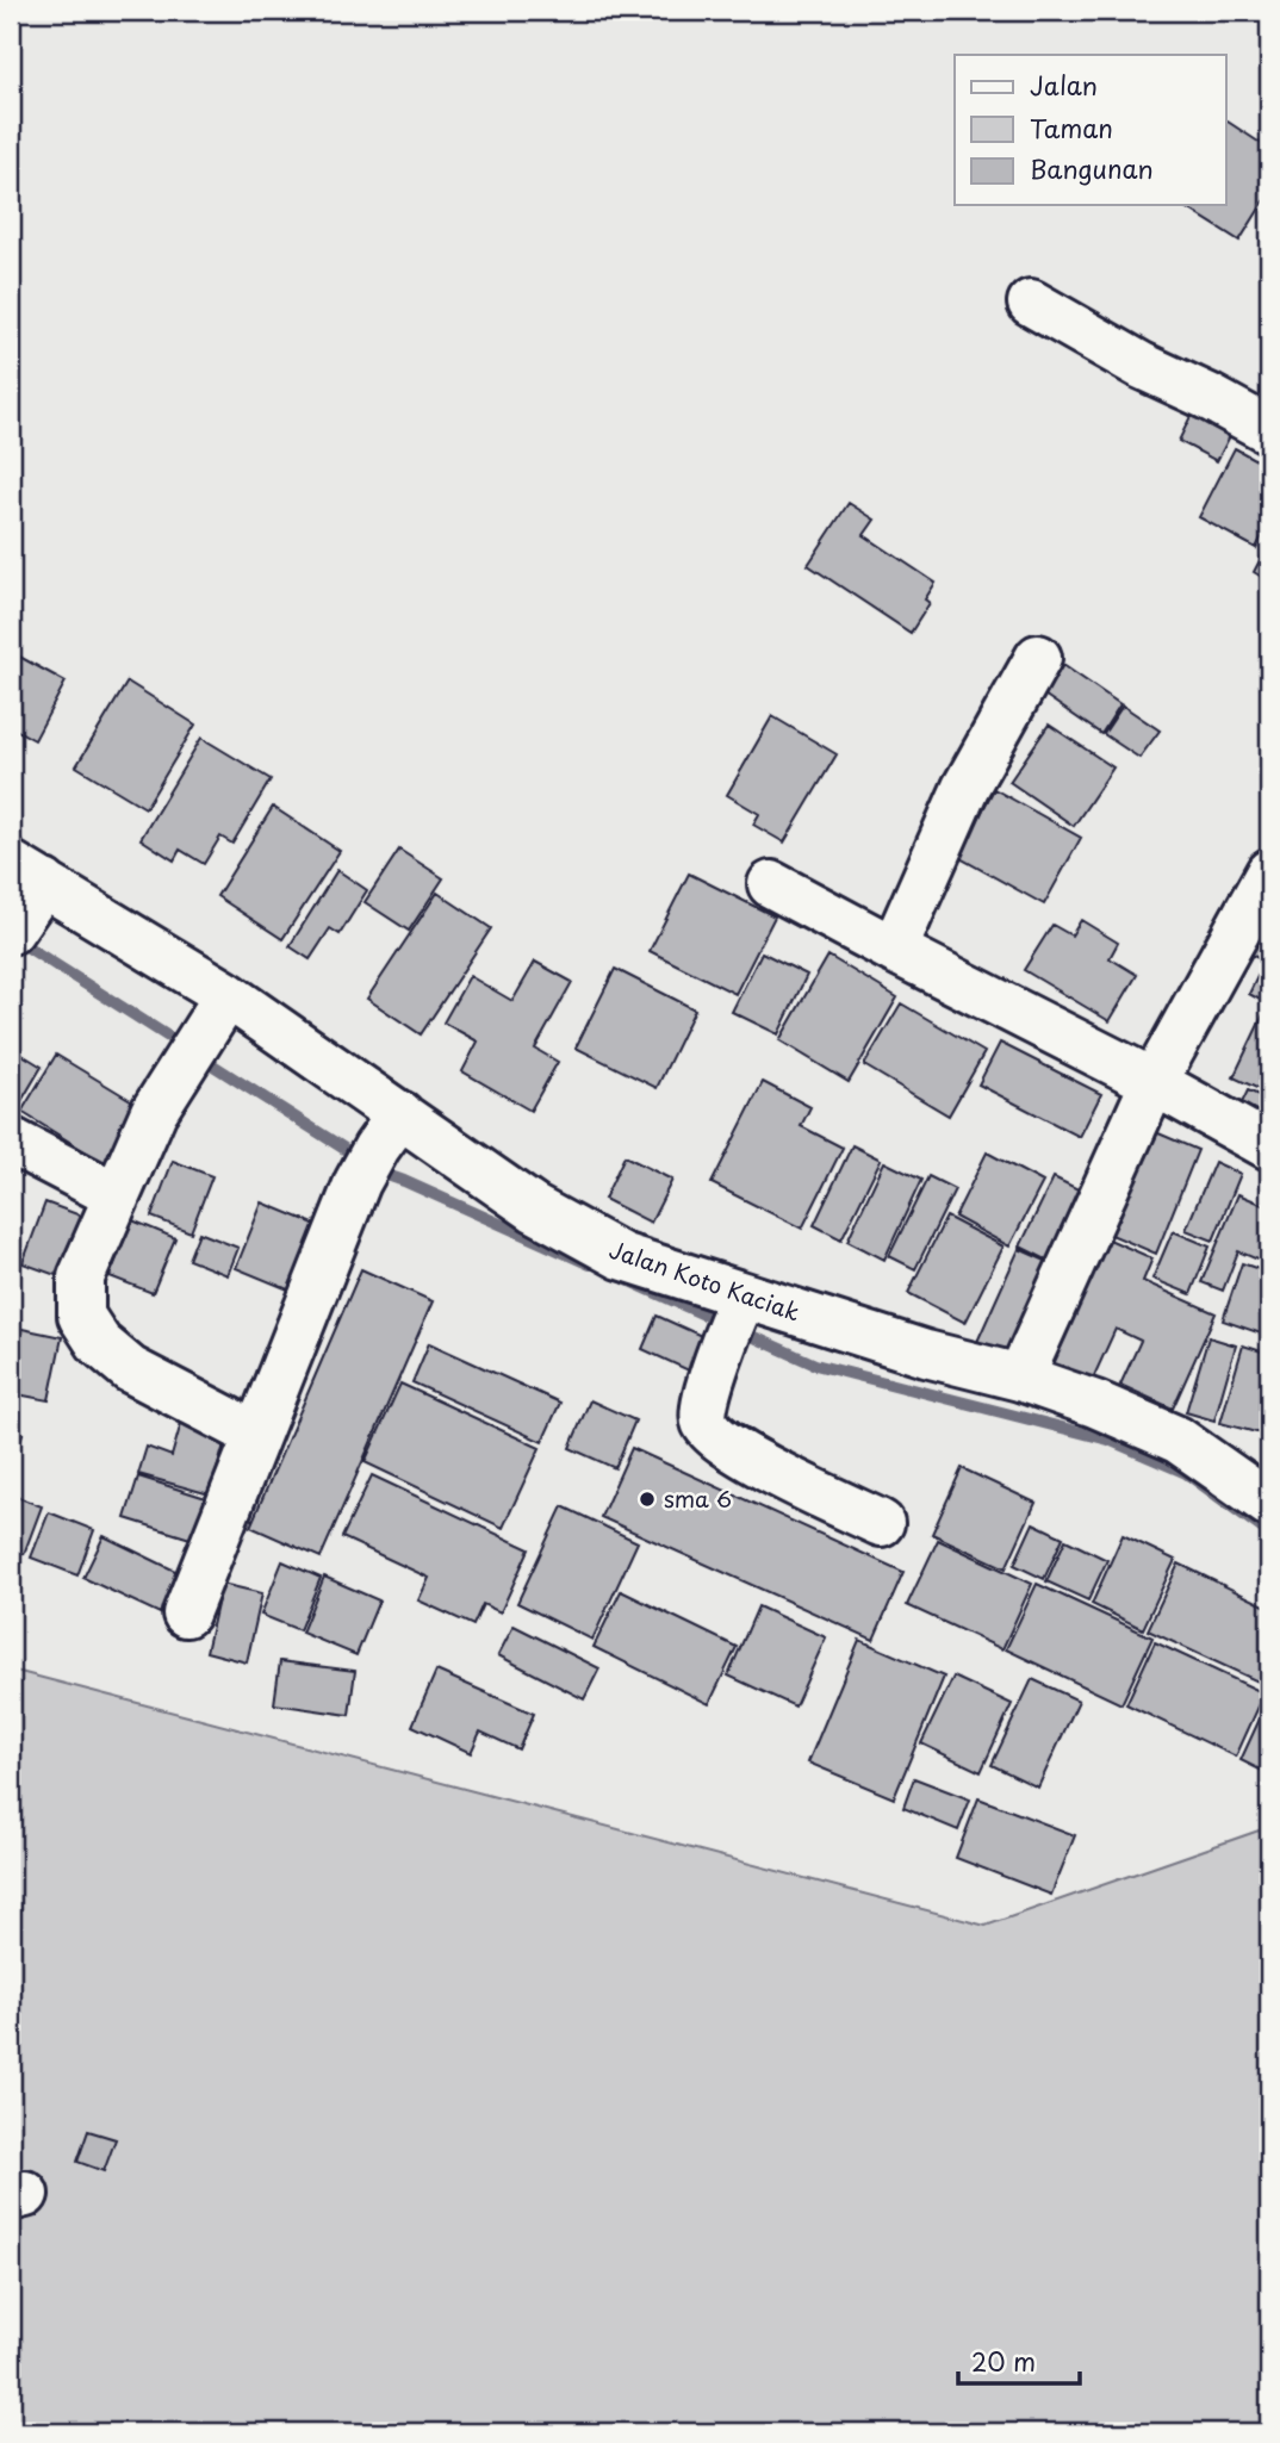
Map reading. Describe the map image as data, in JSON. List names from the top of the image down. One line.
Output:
{"streets":{"street":["Jalan Koto Kaciak"]},"places":["sma 6"],"legend":["Jalan","Taman","Bangunan"],"scale_bar":"20 m"}
